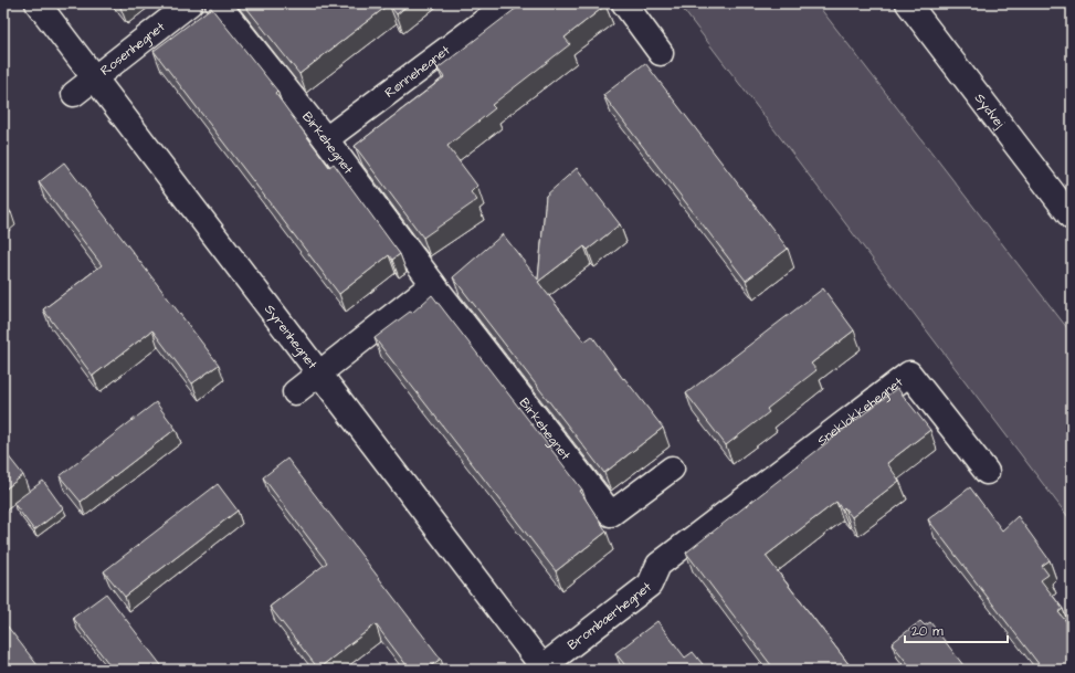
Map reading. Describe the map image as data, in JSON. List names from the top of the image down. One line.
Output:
{"streets":{"street":["Rosenhegnet","Rønnehegnet","Sydvej","Birkehegnet","Syrenhegnet","Sneklokkehegnet","Brombærhegnet"]},"crossings":[["Rosenhegnet","Syrenhegnet"],["Rønnehegnet","Birkehegnet"],["Syrenhegnet","Brombærhegnet"],["Sneklokkehegnet","Brombærhegnet"]],"scale_bar":"20 m"}
